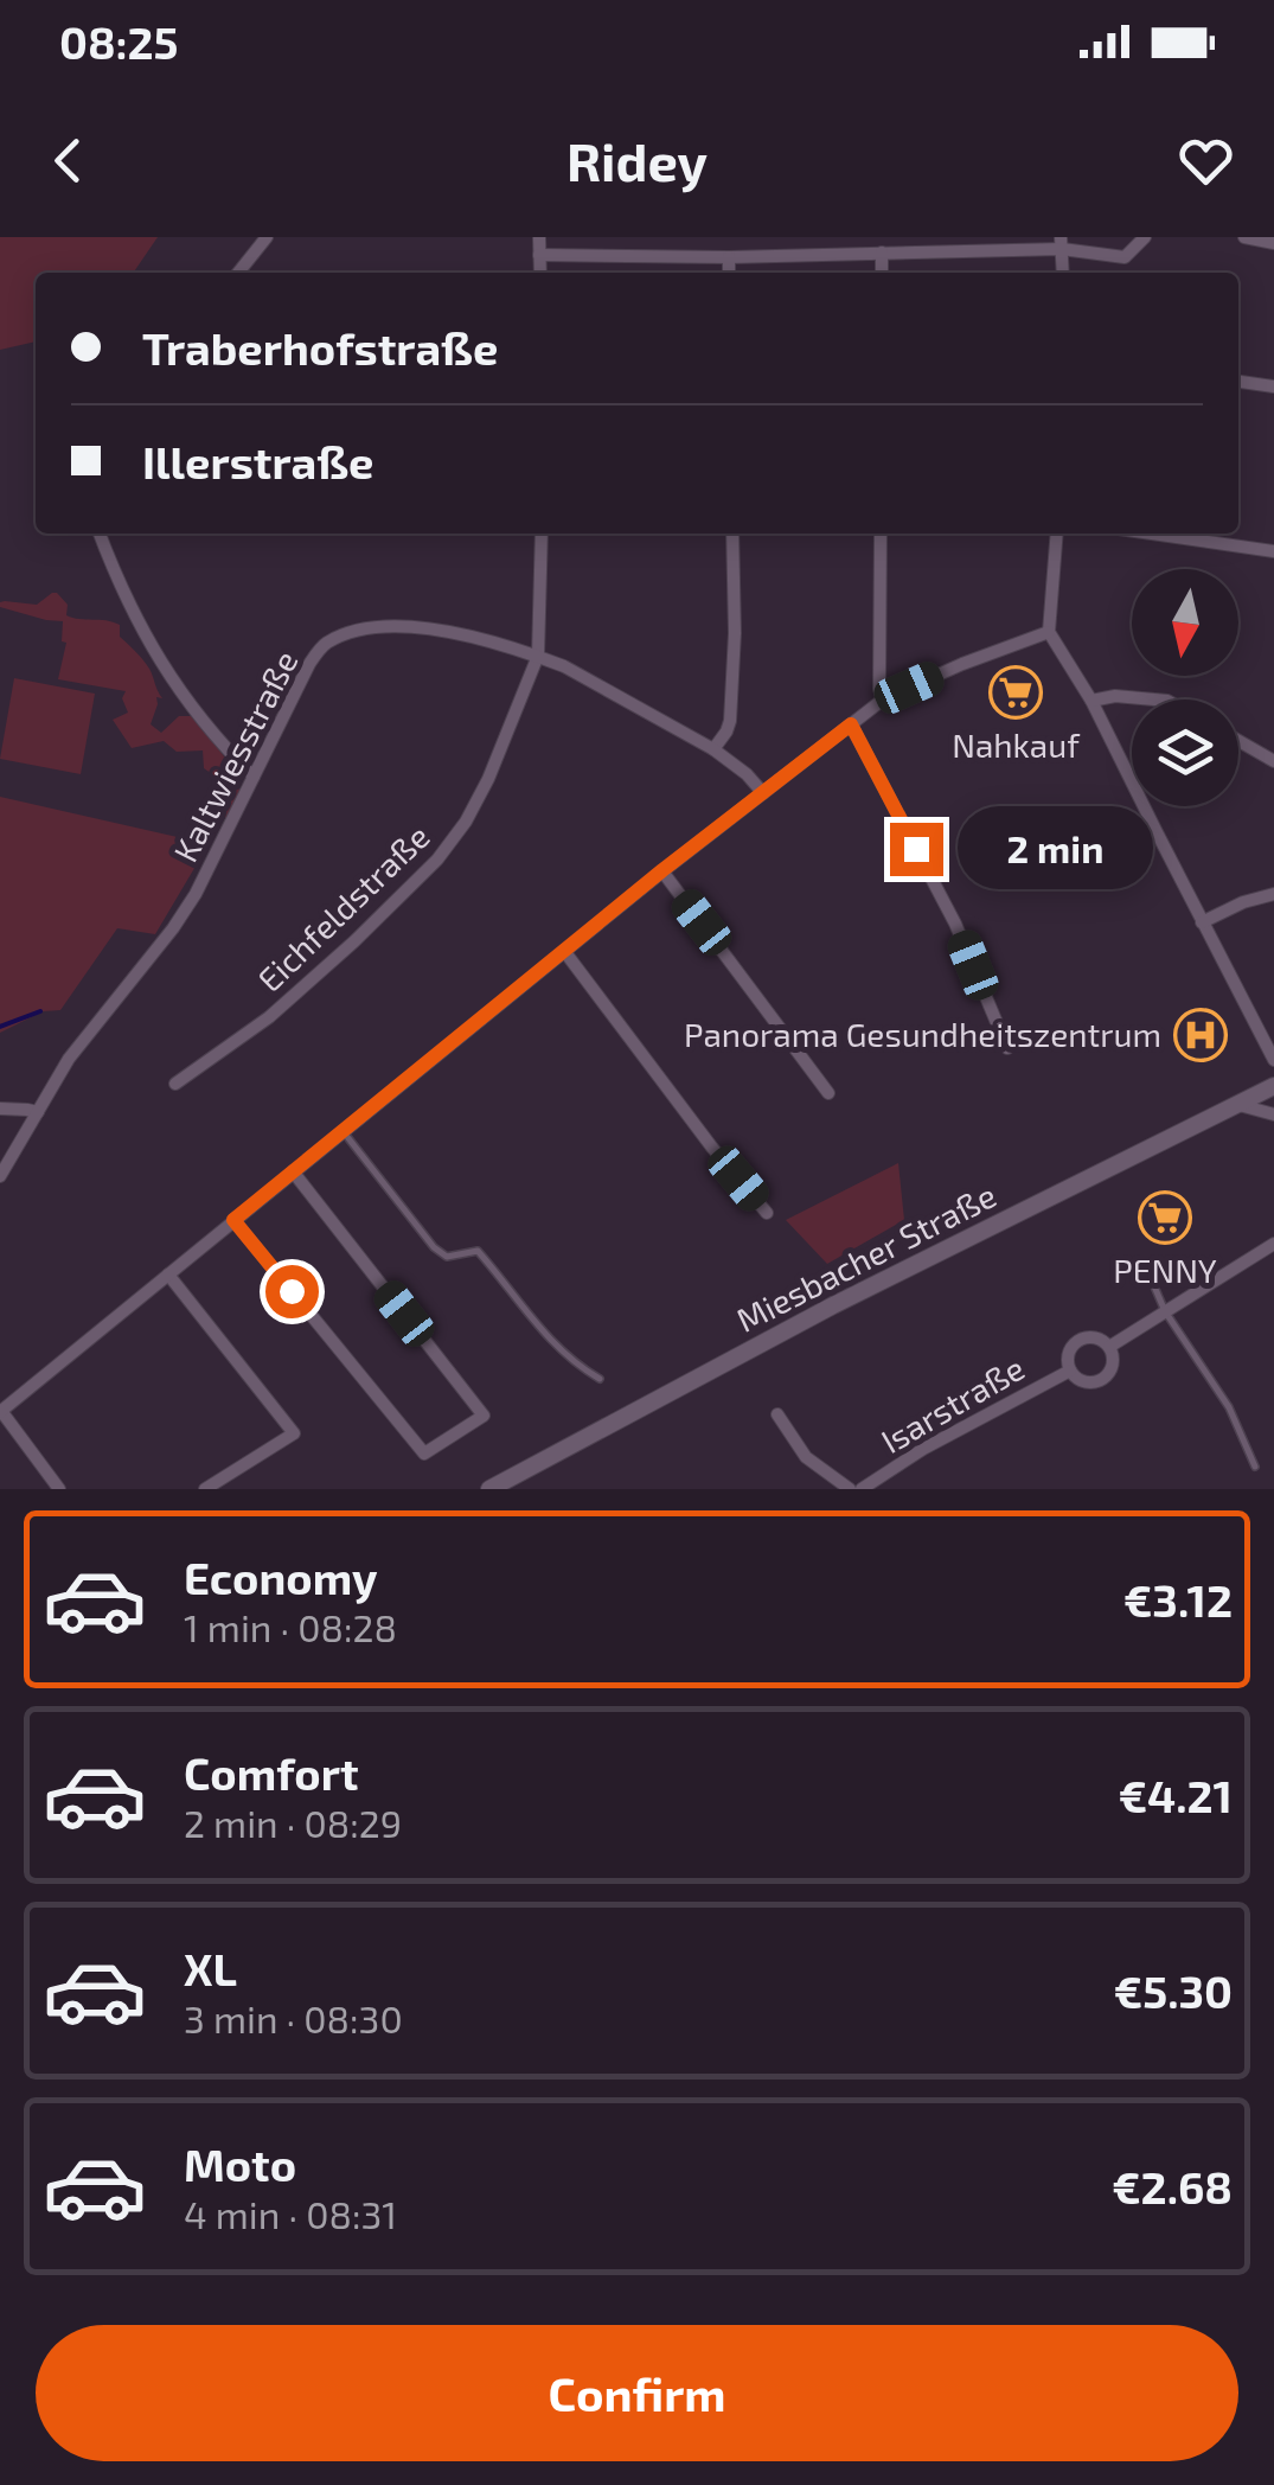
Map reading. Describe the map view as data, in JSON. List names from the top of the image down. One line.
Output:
{"streets":{"main road":["Miesbacher Straße"],"street":["Kaltwiesstraße","Eichfeldstraße","Isarstraße"]},"crossings":[["Kaltwiesstraße","Eichfeldstraße"]],"places":{"supermarket":["Nahkauf","PENNY"],"hospital":["Panorama Gesundheitszentrum"]},"north":"bottom","page":{"status":"08:25","header":"Ridey","banner":["Traberhofstraße","Illerstraße"],"bubble":"2 min","list":[{"name":"Economy","note":"1 min · 08:28","value":"€3.12"},{"name":"Comfort","note":"2 min · 08:29","value":"€4.21"},{"name":"XL","note":"3 min · 08:30","value":"€5.30"},{"name":"Moto","note":"4 min · 08:31","value":"€2.68"}],"buttons":"Confirm"}}
